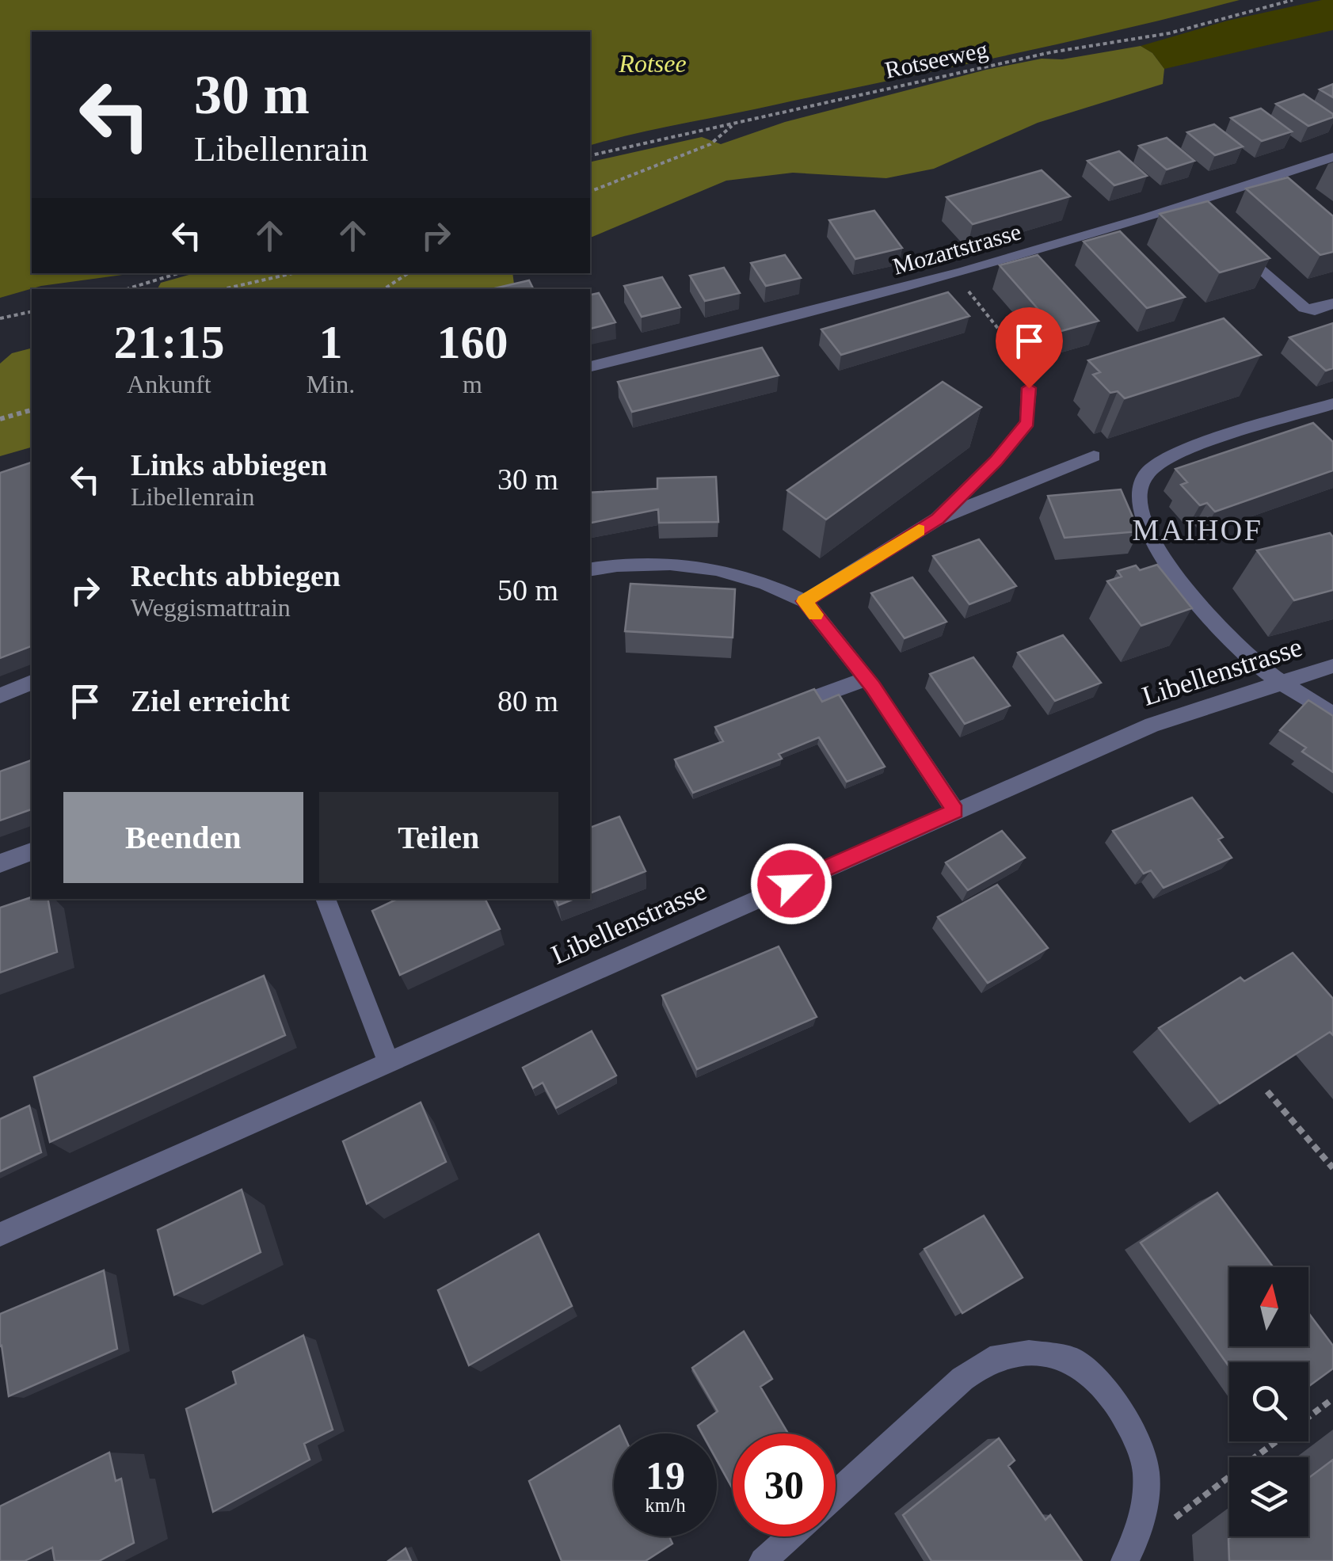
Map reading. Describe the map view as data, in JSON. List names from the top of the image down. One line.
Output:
{"streets":{"street":["Mozartstrasse","Libellenstrasse"],"path":["Rotseeweg"]},"districts":["MAIHOF"],"water":["Rotsee"],"north":"top","page":{"turn":["30 m","Libellenrain"],"eta":["21:15","Ankunft","1","Min.","160","m"],"list":[{"name":"Links abbiegen","note":"Libellenrain","value":"30 m"},{"name":"Rechts abbiegen","note":"Weggismattrain","value":"50 m"},{"name":"Ziel erreicht","value":"80 m"}],"buttons":["Beenden","Teilen"],"speed":"19 km/h","limit":"30"}}
